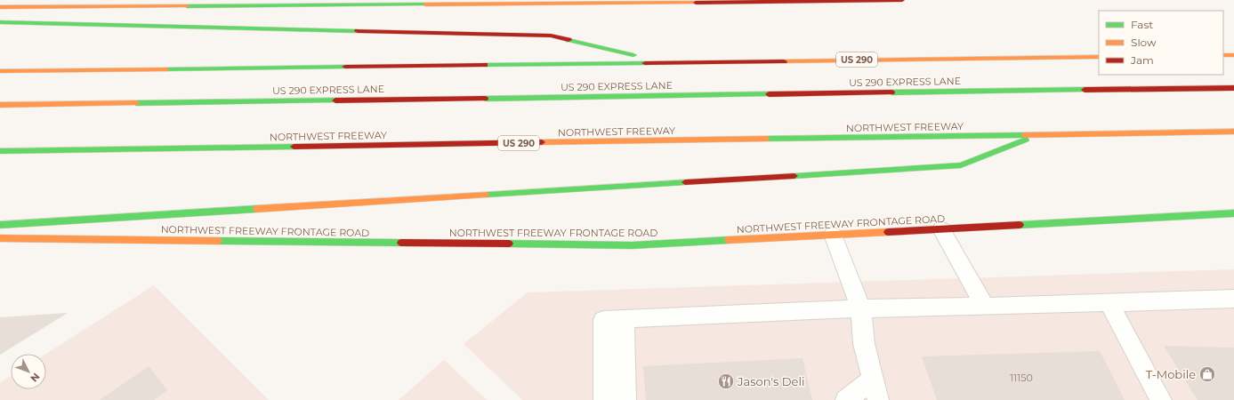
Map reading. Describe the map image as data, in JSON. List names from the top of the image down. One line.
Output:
{"streets":{"main road":["US 290","US 290 EXPRESS LANE","NORTHWEST FREEWAY","NORTHWEST FREEWAY FRONTAGE ROAD"]},"places":{"shop":["T-Mobile"],"restaurant":["Jason's Deli"]},"house_numbers":["11150"],"legend":["Fast","Slow","Jam"],"north":"bottom right"}
